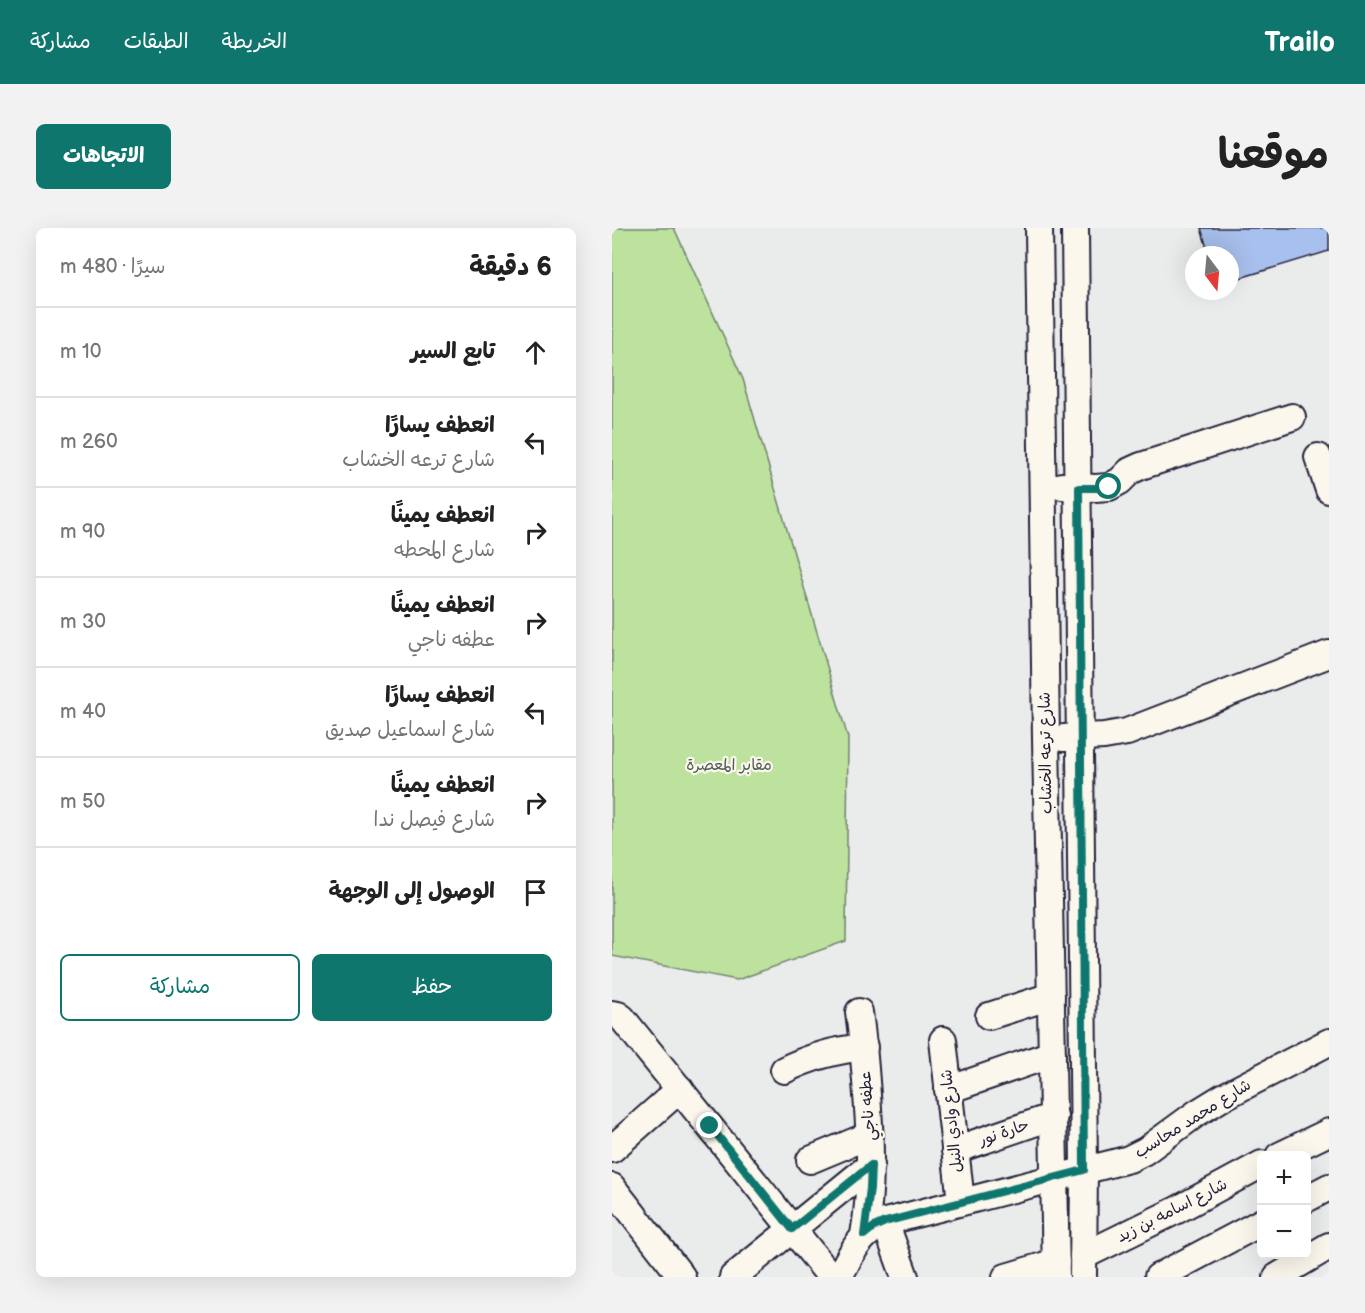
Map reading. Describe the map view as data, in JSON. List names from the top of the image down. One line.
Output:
{"streets":{"street":["شارع ترعه الخشاب","عطفه ناجي","شارع محمد محاسب","شارع وادي النيل","حارة نور","شارع اسامه بن زيد"]},"crossings":[["شارع ترعه الخشاب","شارع محمد محاسب"],["شارع ترعه الخشاب","حارة نور"],["شارع ترعه الخشاب","شارع اسامه بن زيد"],["عطفه ناجي","شارع محمد محاسب"],["شارع محمد محاسب","شارع وادي النيل"],["شارع وادي النيل","حارة نور"]],"parks":["مقابر المعصرة"],"north":"bottom","page":{"header":"Trailo","nav":["الخريطة","الطبقات","مشاركة"],"title":"موقعنا","buttons":["الاتجاهات",["حفظ","مشاركة"]],"heading":["6 دقيقة","سيرًا · 480 m"],"list":[["تابع السير","10 m"],["انعطف يسارًا","شارع ترعه الخشاب","260 m"],["انعطف يمينًا","شارع المحطه","90 m"],["انعطف يمينًا","عطفه ناجي","30 m"],["انعطف يسارًا","شارع اسماعيل صديق","40 m"],["انعطف يمينًا","شارع فيصل ندا","50 m"],"الوصول إلى الوجهة"],"map_buttons":["+","−"]}}
